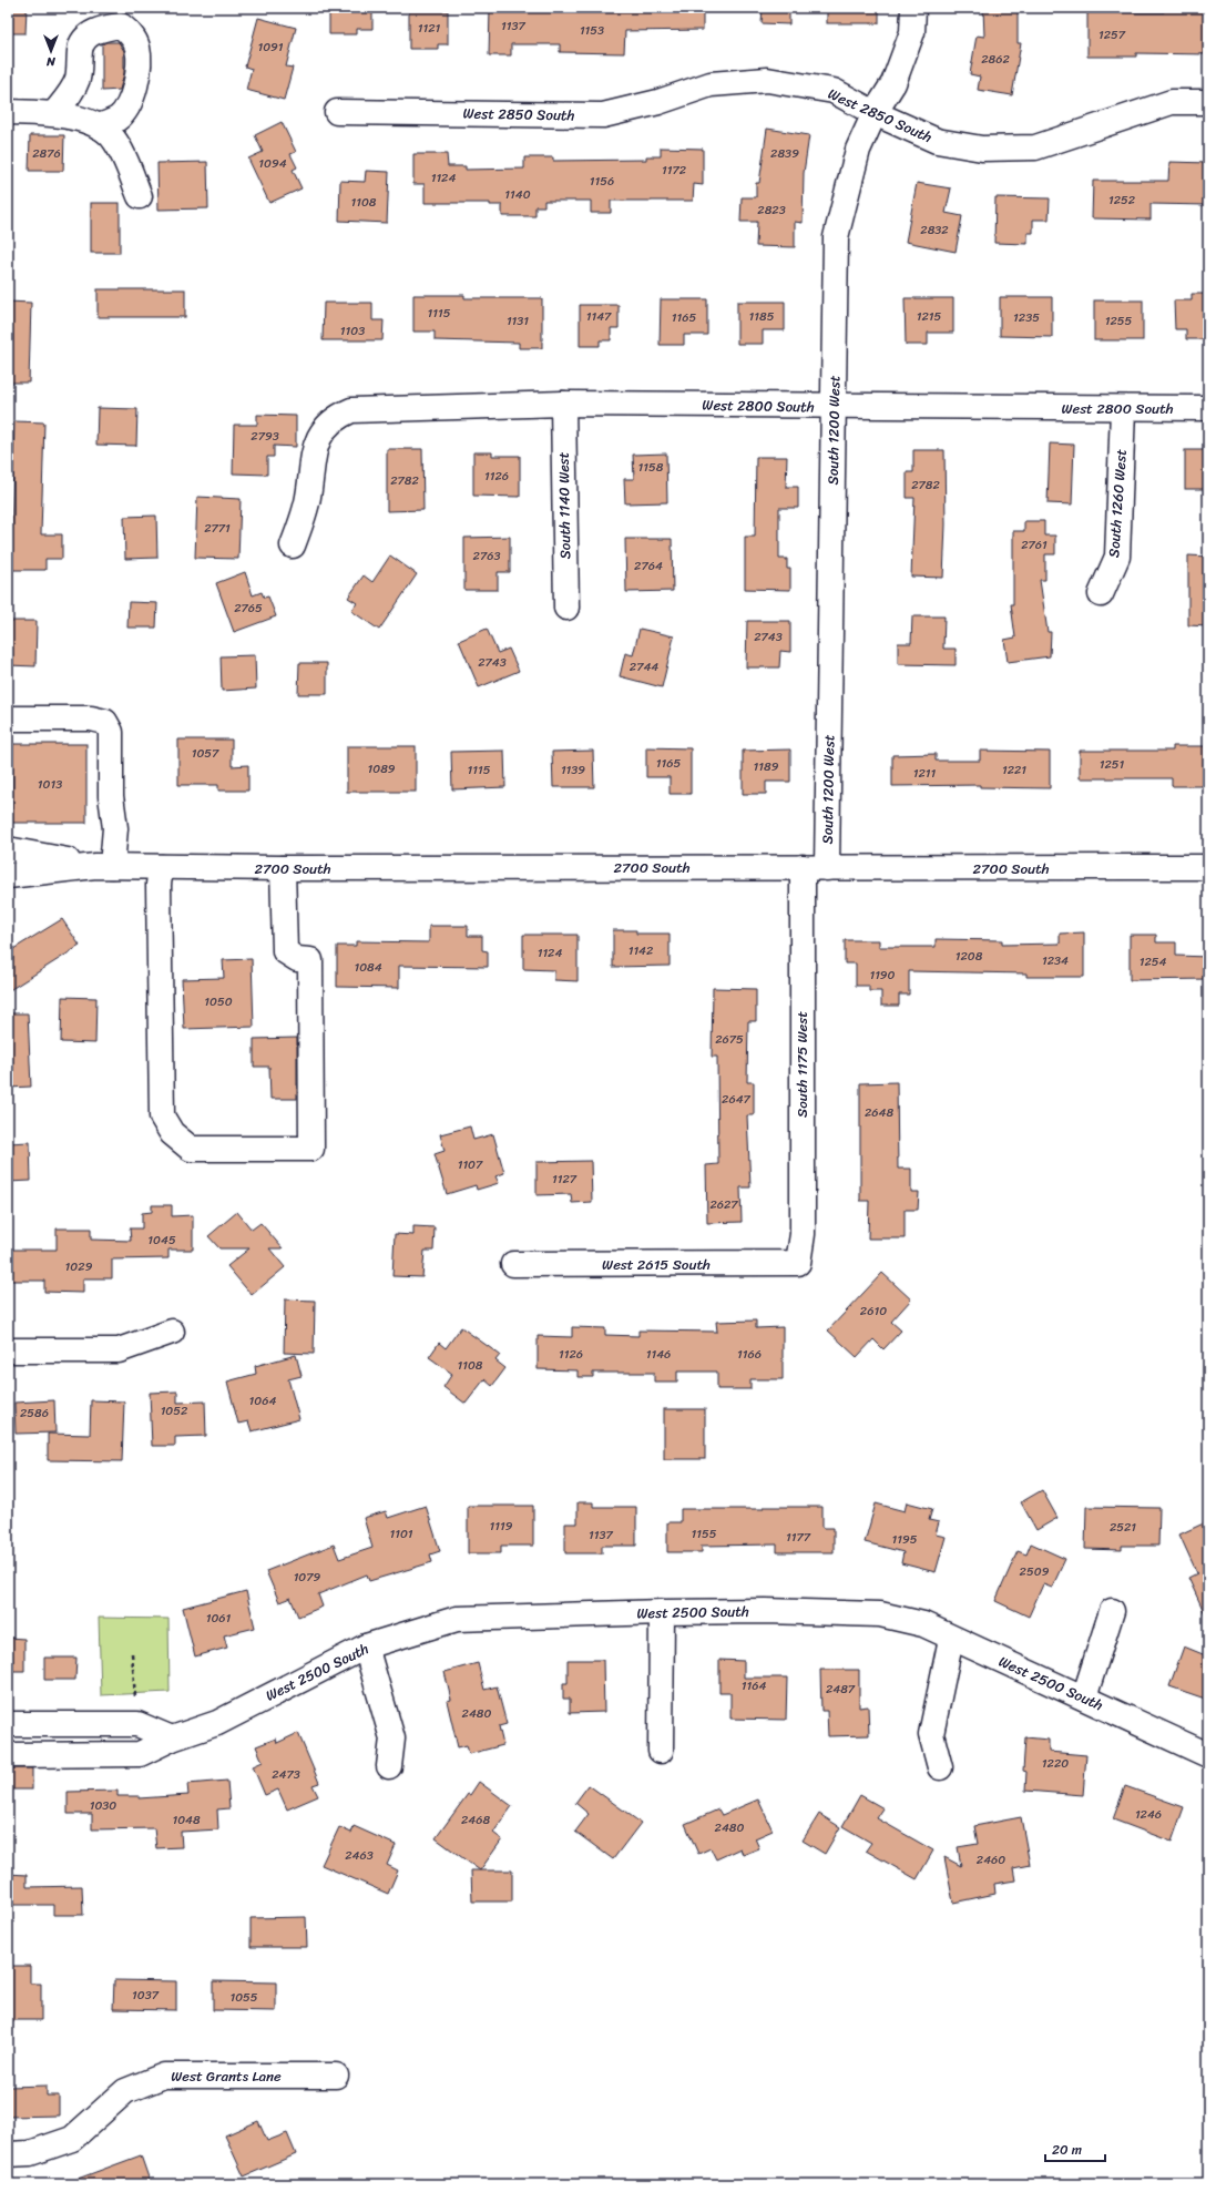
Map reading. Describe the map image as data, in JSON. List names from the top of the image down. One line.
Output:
{"streets":{"street":["West 2850 South","West 2800 South","South 1200 West","South 1260 West","South 1140 West","2700 South","South 1175 West","West 2615 South","West 2500 South","West Grants Lane"]},"crossings":[["West 2850 South","South 1200 West"],["West 2800 South","South 1200 West"],["West 2800 South","South 1260 West"],["West 2800 South","South 1140 West"],["South 1200 West","2700 South"],["2700 South","South 1175 West"],["South 1175 West","West 2615 South"]],"house_numbers":["1137","1121","1153","1257","1091","2862","2876","2839","1094","1172","1124","1156","1140","1252","1108","2823","2832","1115","1147","1185","1215","1165","1235","1131","1255","1103","2793","1158","1126","2782","2782","2771","2761","2763","2764","2765","2743","2743","2744","1057","1165","1251","1189","1089","1115","1139","1221","1211","1013","1142","1124","1208","1234","1254","1084","1190","1050","2675","2647","2648","1107","1127","2627","1045","1029","2610","1126","1146","1166","1108","1064","1052","2586","1119","2521","1101","1155","1137","1177","1195","2509","1079","1061","1164","2487","2480","1220","2473","1030","1246","1048","2468","2480","2463","2460","1037","1055"],"scale_bar":"20 m","north":"bottom"}
